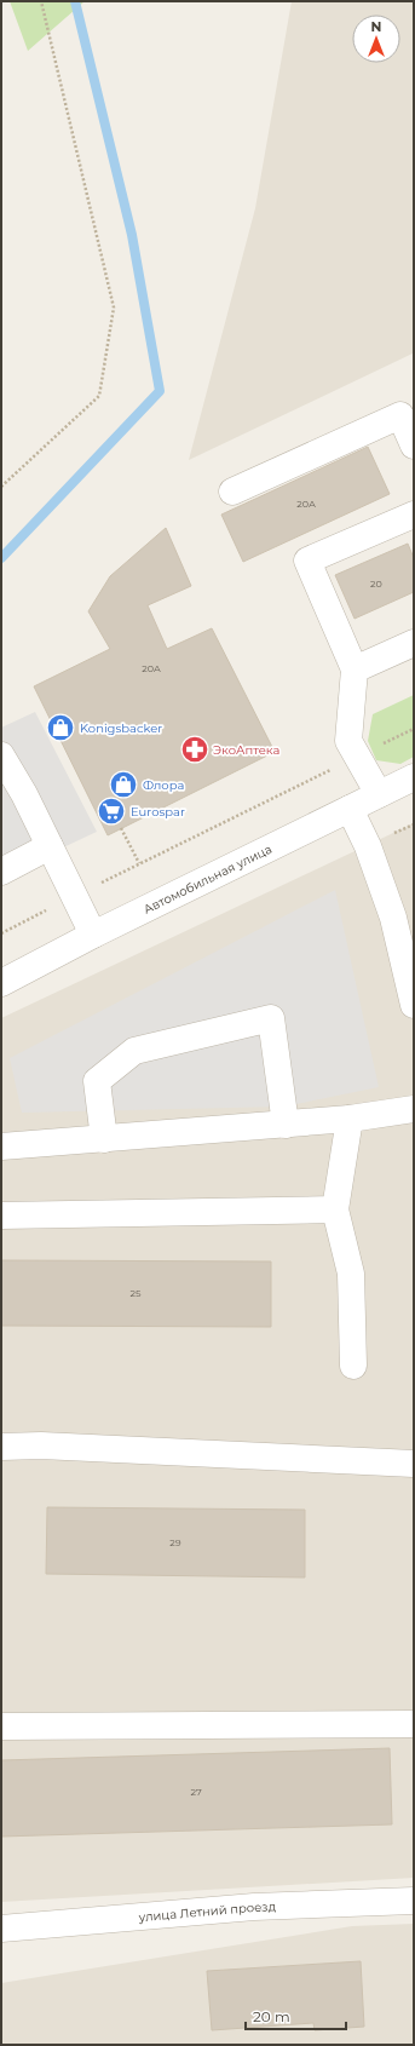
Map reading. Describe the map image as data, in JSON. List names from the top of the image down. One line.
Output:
{"streets":{"street":["Автомобильная улица","улица Летний проезд"]},"places":{"shop":["Konigsbacker","Флора"],"pharmacy":["ЭкоАптека"],"supermarket":["Eurospar"]},"house_numbers":["20А","20","20A","25","29","27"],"scale_bar":"20 m","north":"top"}
